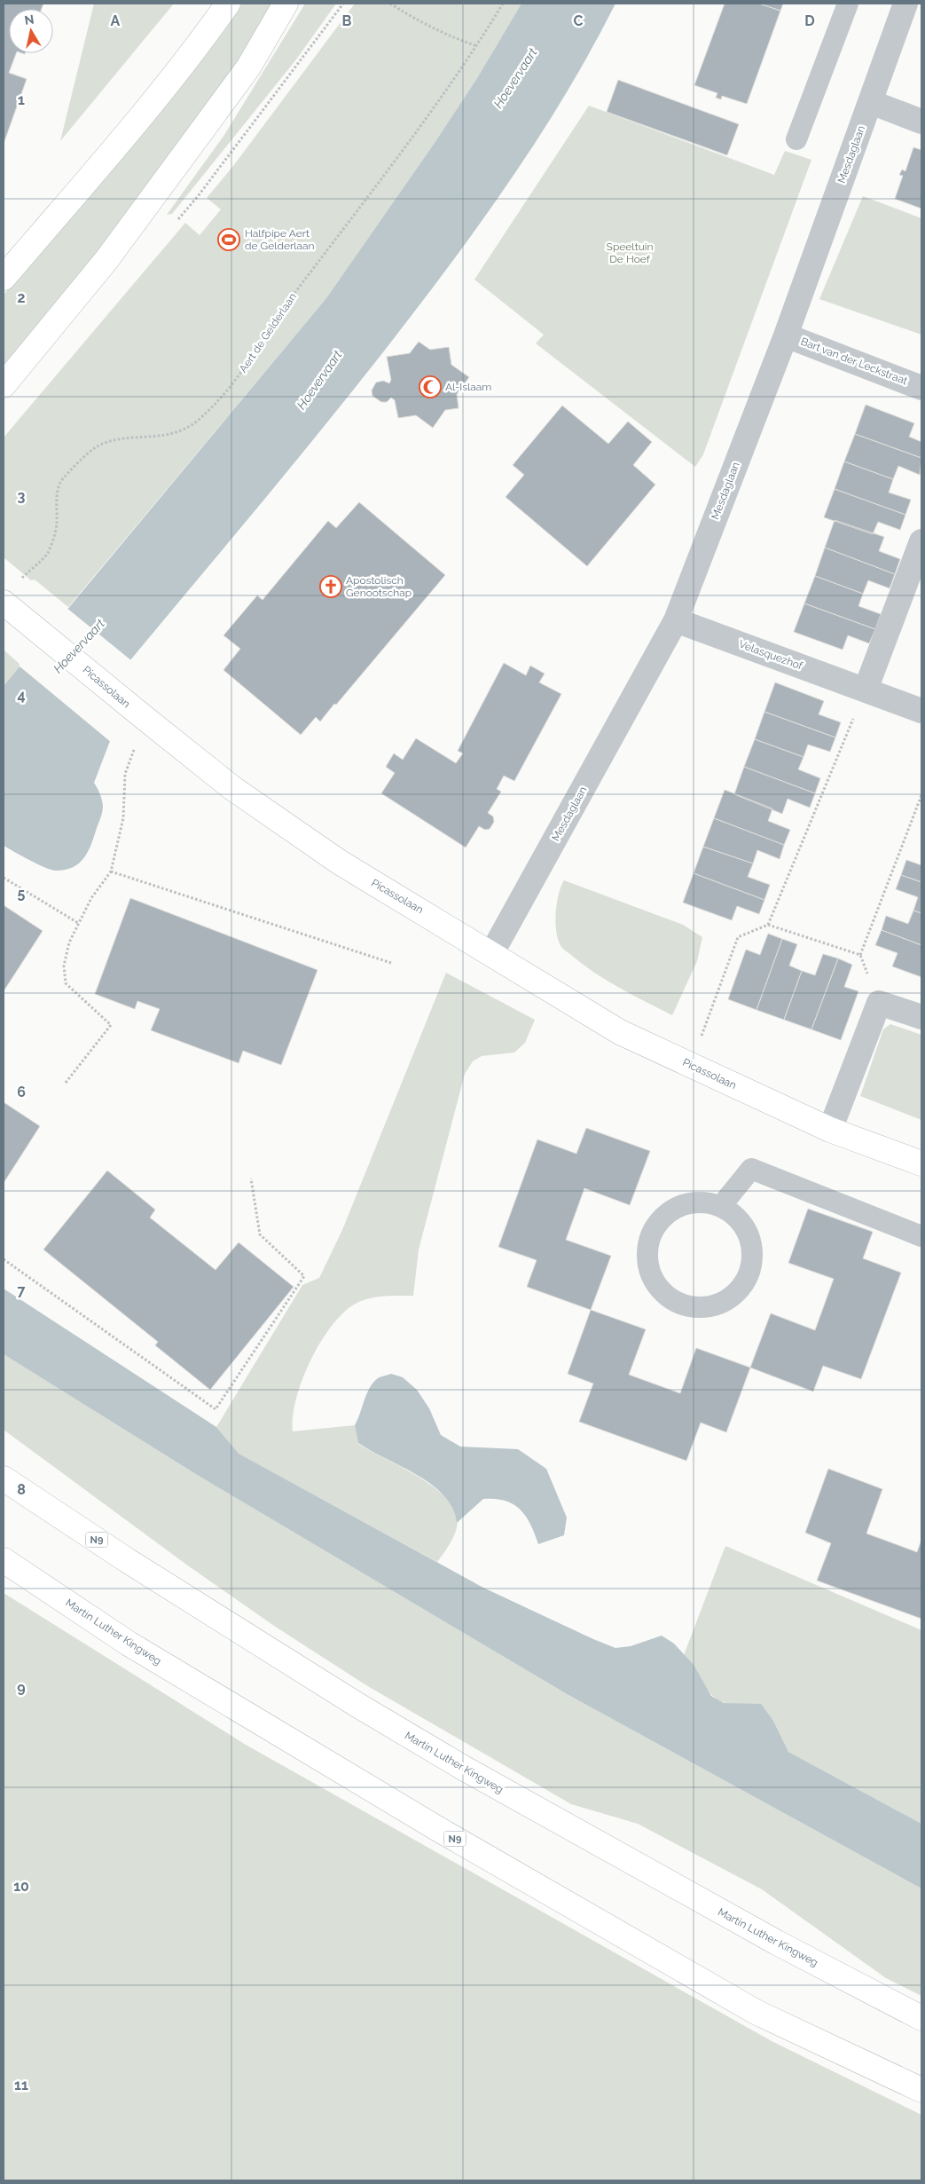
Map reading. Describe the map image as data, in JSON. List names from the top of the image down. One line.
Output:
{"streets":{"main road":["Picassolaan","N9","Martin Luther Kingweg"],"street":["Mesdaglaan","Bart van der Leckstraat","Velasquezhof"],"path":["Aert de Gelderlaan"]},"crossings":[["Mesdaglaan","Bart van der Leckstraat"],["Mesdaglaan","Velasquezhof"],["Mesdaglaan","Picassolaan"]],"water":["Hoevervaart"],"parks":["Speeltuin De Hoef"],"places":{"sports":["Halfpipe Aert de Gelderlaan"],"mosque":["Al-Islaam"],"church":["Apostolisch Genootschap"]},"north":"top","grid":{"columns":["A","B","C","D"],"rows":["1","2","3","4","5","6","7","8","9","10","11"]}}
